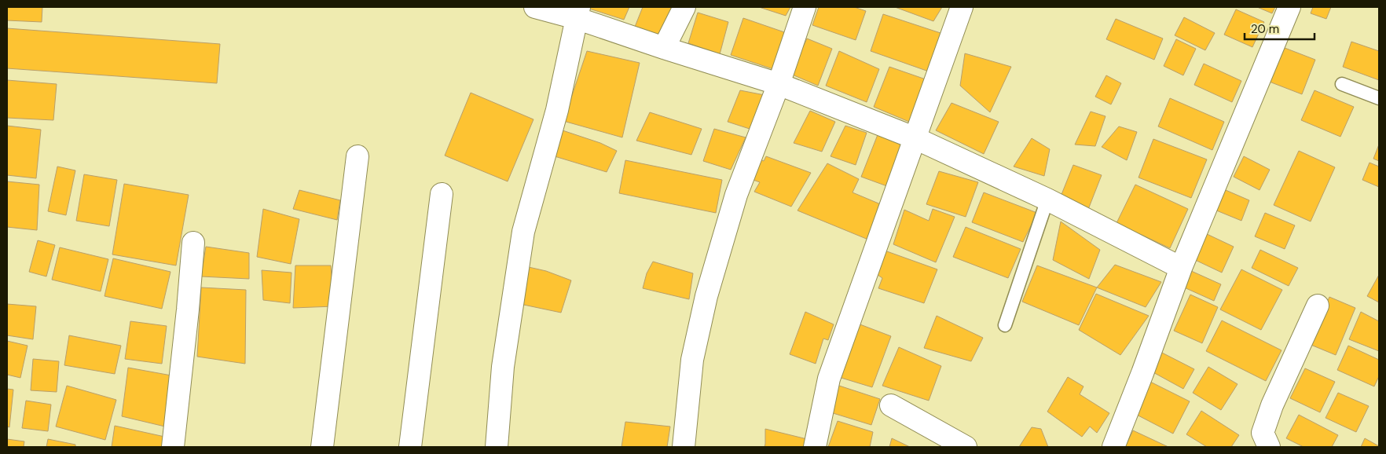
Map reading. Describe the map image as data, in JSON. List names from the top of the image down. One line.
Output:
{"scale_bar":"20 m"}
